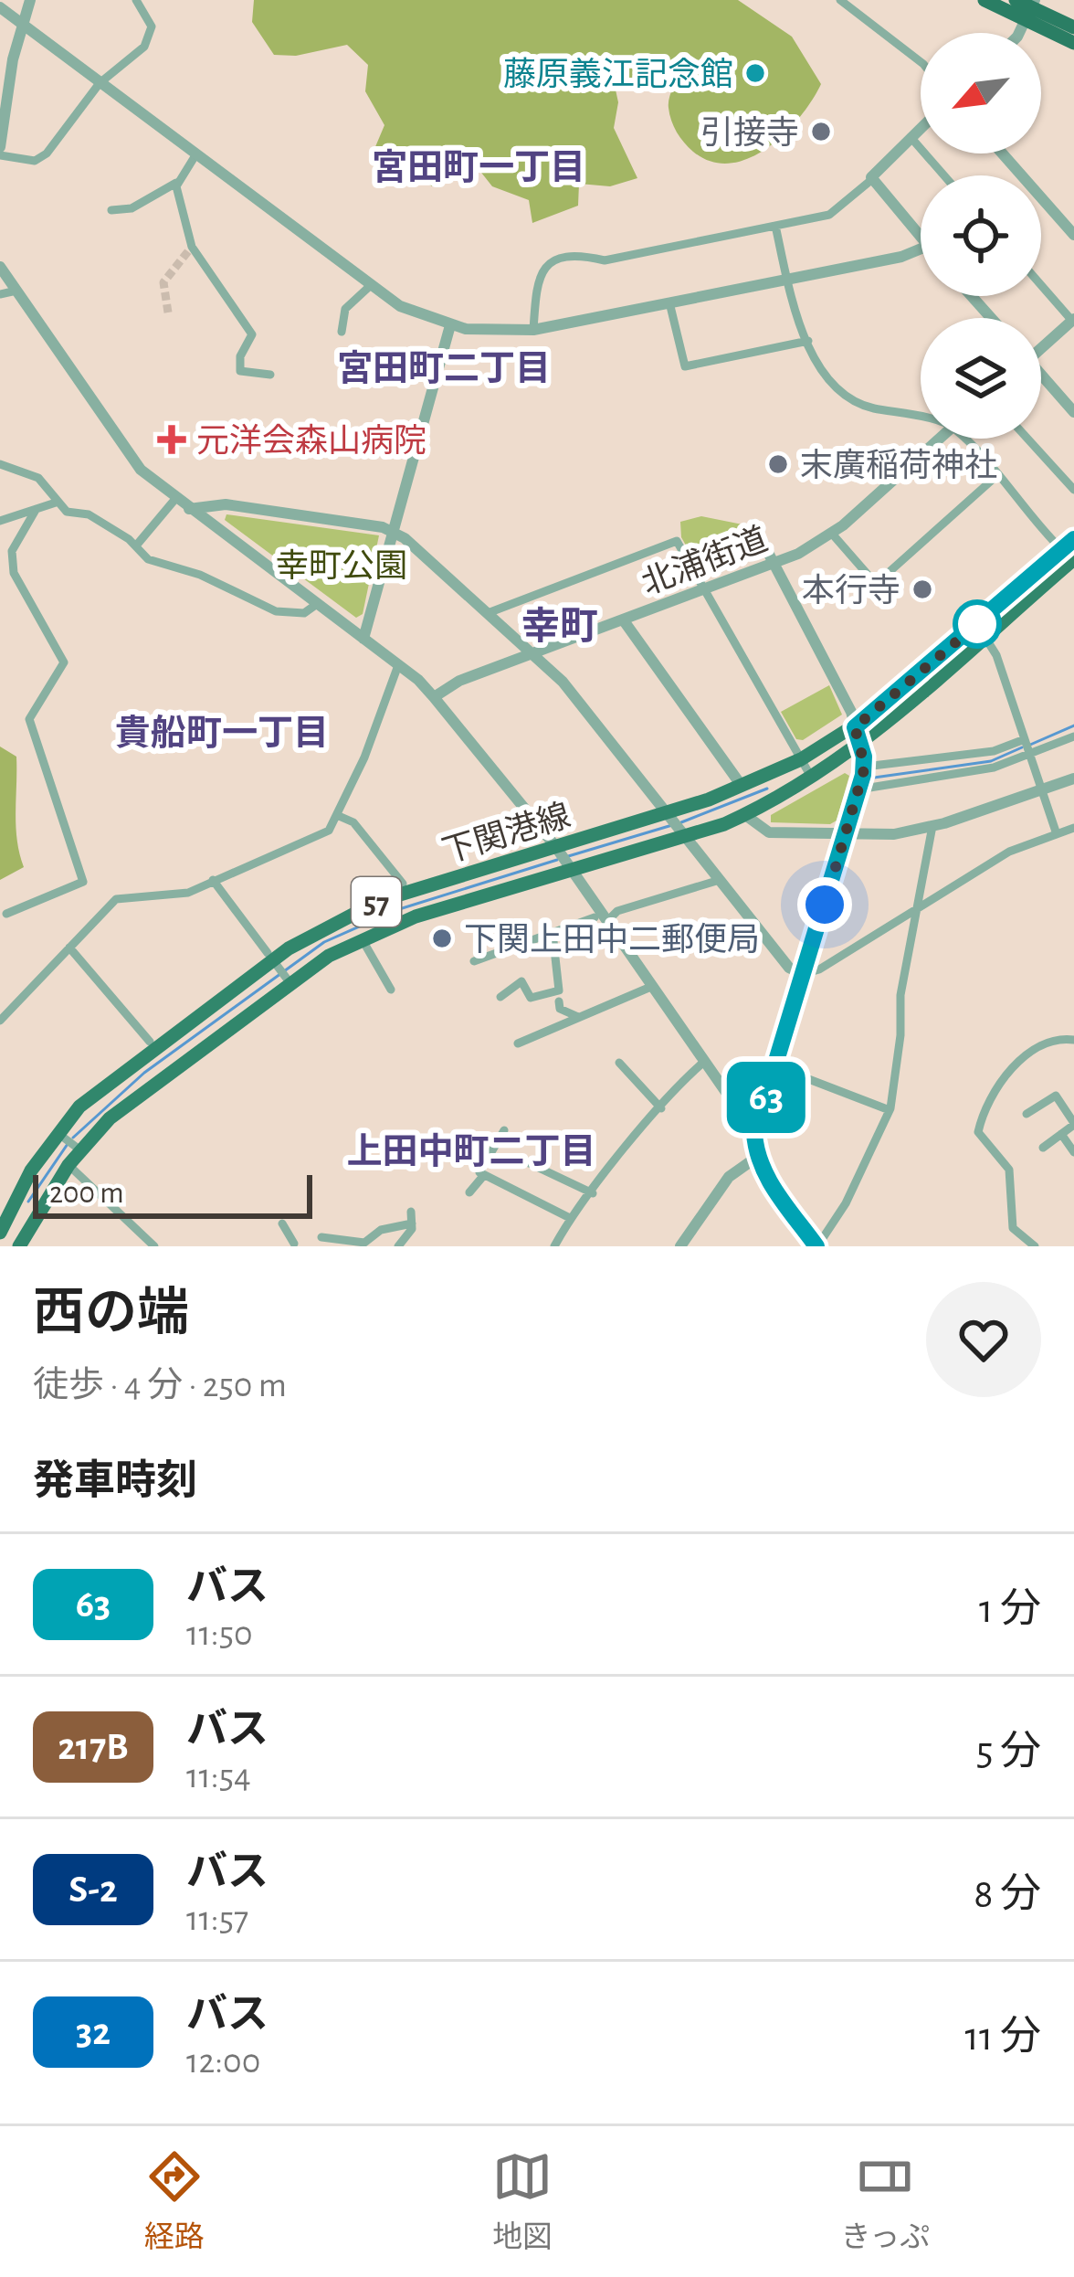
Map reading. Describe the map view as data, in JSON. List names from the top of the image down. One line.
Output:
{"streets":{"main road":["下関港線","57"],"street":["北浦街道"]},"districts":["宮田町一丁目","宮田町二丁目","幸町","貴船町一丁目","上田中町二丁目"],"parks":["幸町公園"],"places":{"other":["藤原義江記念館","引接寺","末廣稲荷神社","本行寺","下関上田中二郵便局"],"health":["元洋会森山病院"]},"lines":["bus line 63"],"scale_bar":"200 m","north":"bottom left","page":{"on_map":"63","scale":"200 m","heading":[["西の端","徒歩 · 4 分 · 250 m"],"発車時刻"],"list":[{"mark":"63","name":"バス","note":"11:50","value":"1 分"},{"mark":"217B","name":"バス","note":"11:54","value":"5 分"},{"mark":"S-2","name":"バス","note":"11:57","value":"8 分"},{"mark":"32","name":"バス","note":"12:00","value":"11 分"}],"tabs":["経路","地図","きっぷ"]}}
